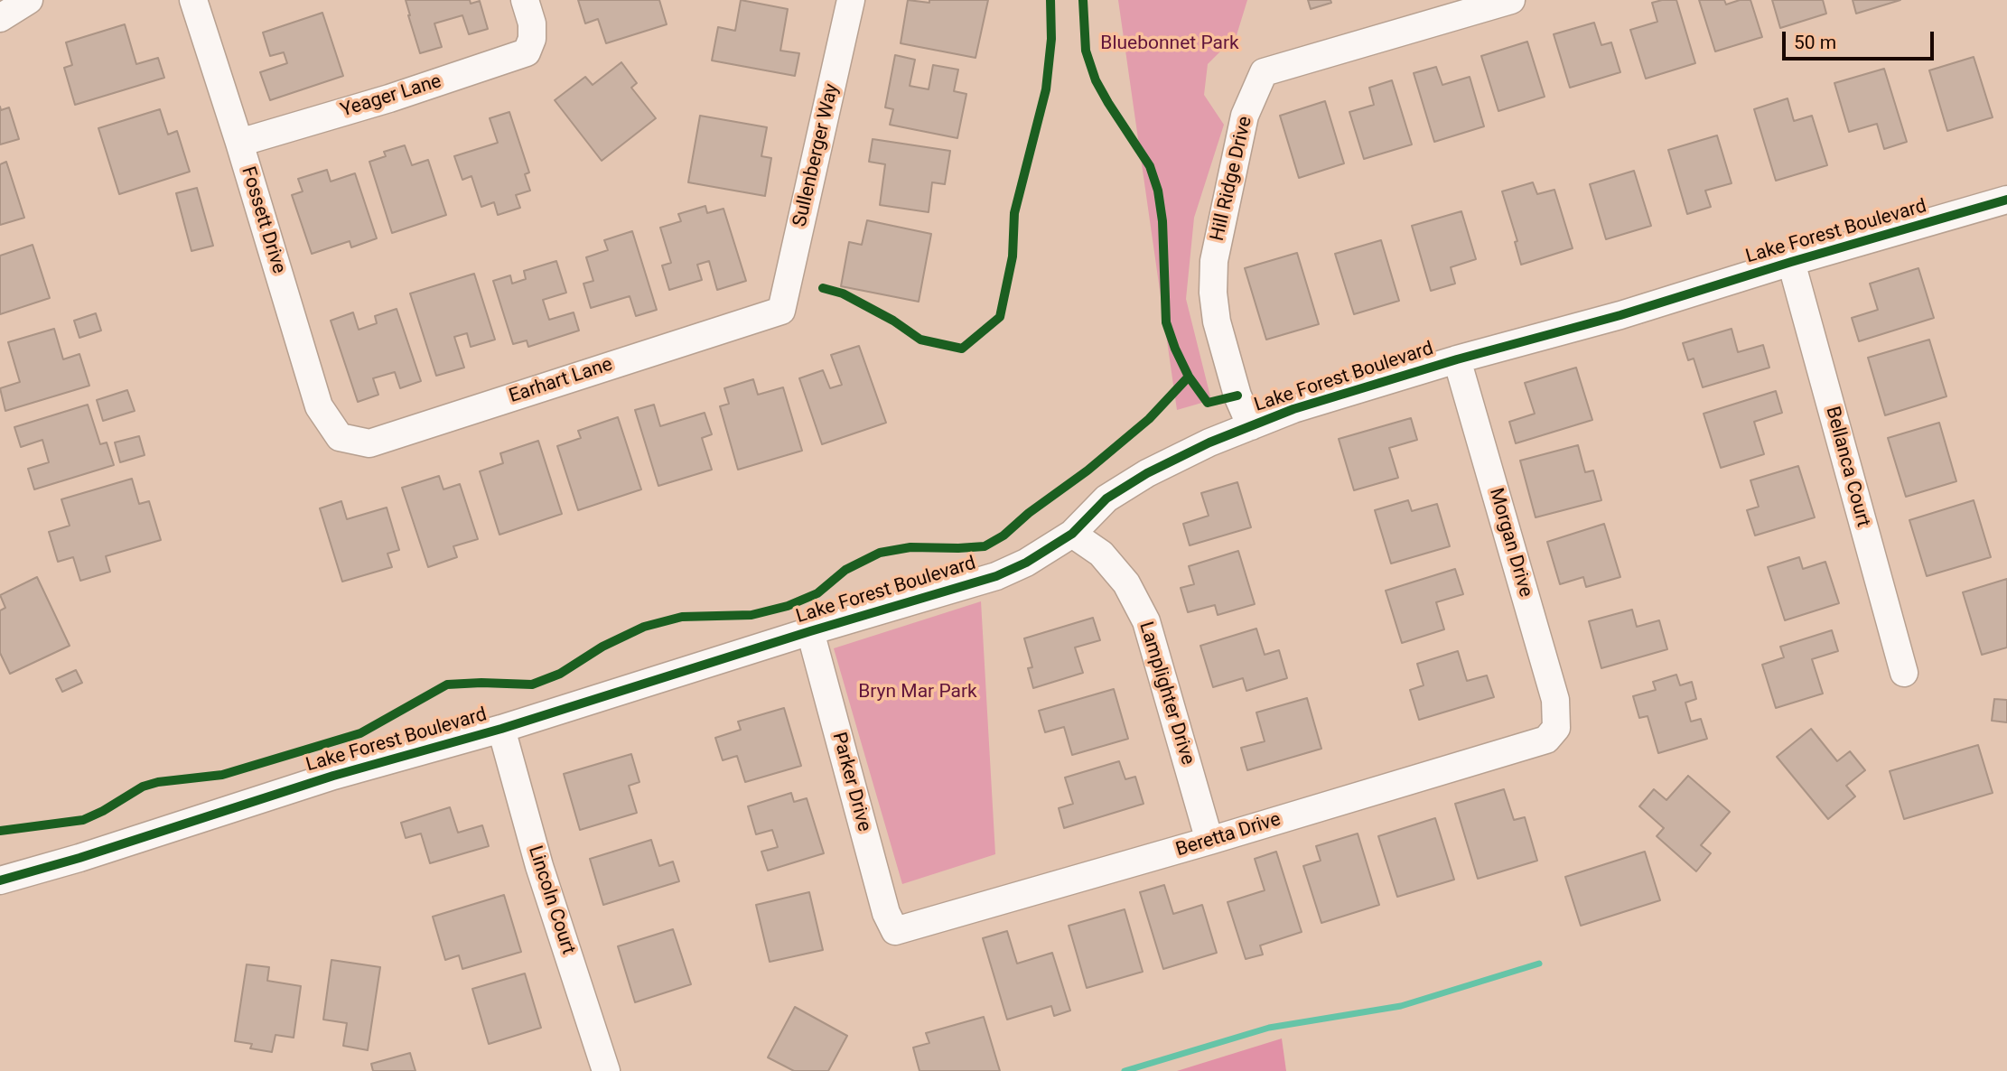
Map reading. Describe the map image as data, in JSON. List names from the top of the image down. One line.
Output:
{"streets":{"street":["Yeager Lane","Sullenberger Way","Hill Ridge Drive","Fossett Drive","Lake Forest Boulevard","Earhart Lane","Bellanca Court","Morgan Drive","Lamplighter Drive","Parker Drive","Beretta Drive","Lincoln Court"]},"crossings":[["Yeager Lane","Fossett Drive"],["Sullenberger Way","Earhart Lane"],["Hill Ridge Drive","Lake Forest Boulevard"],["Fossett Drive","Earhart Lane"],["Lake Forest Boulevard","Bellanca Court"],["Lake Forest Boulevard","Morgan Drive"],["Lake Forest Boulevard","Lamplighter Drive"],["Lake Forest Boulevard","Parker Drive"],["Lake Forest Boulevard","Lincoln Court"],["Morgan Drive","Beretta Drive"],["Lamplighter Drive","Beretta Drive"],["Parker Drive","Beretta Drive"]],"parks":["Bluebonnet Park","Bryn Mar Park"],"scale_bar":"50 m"}
